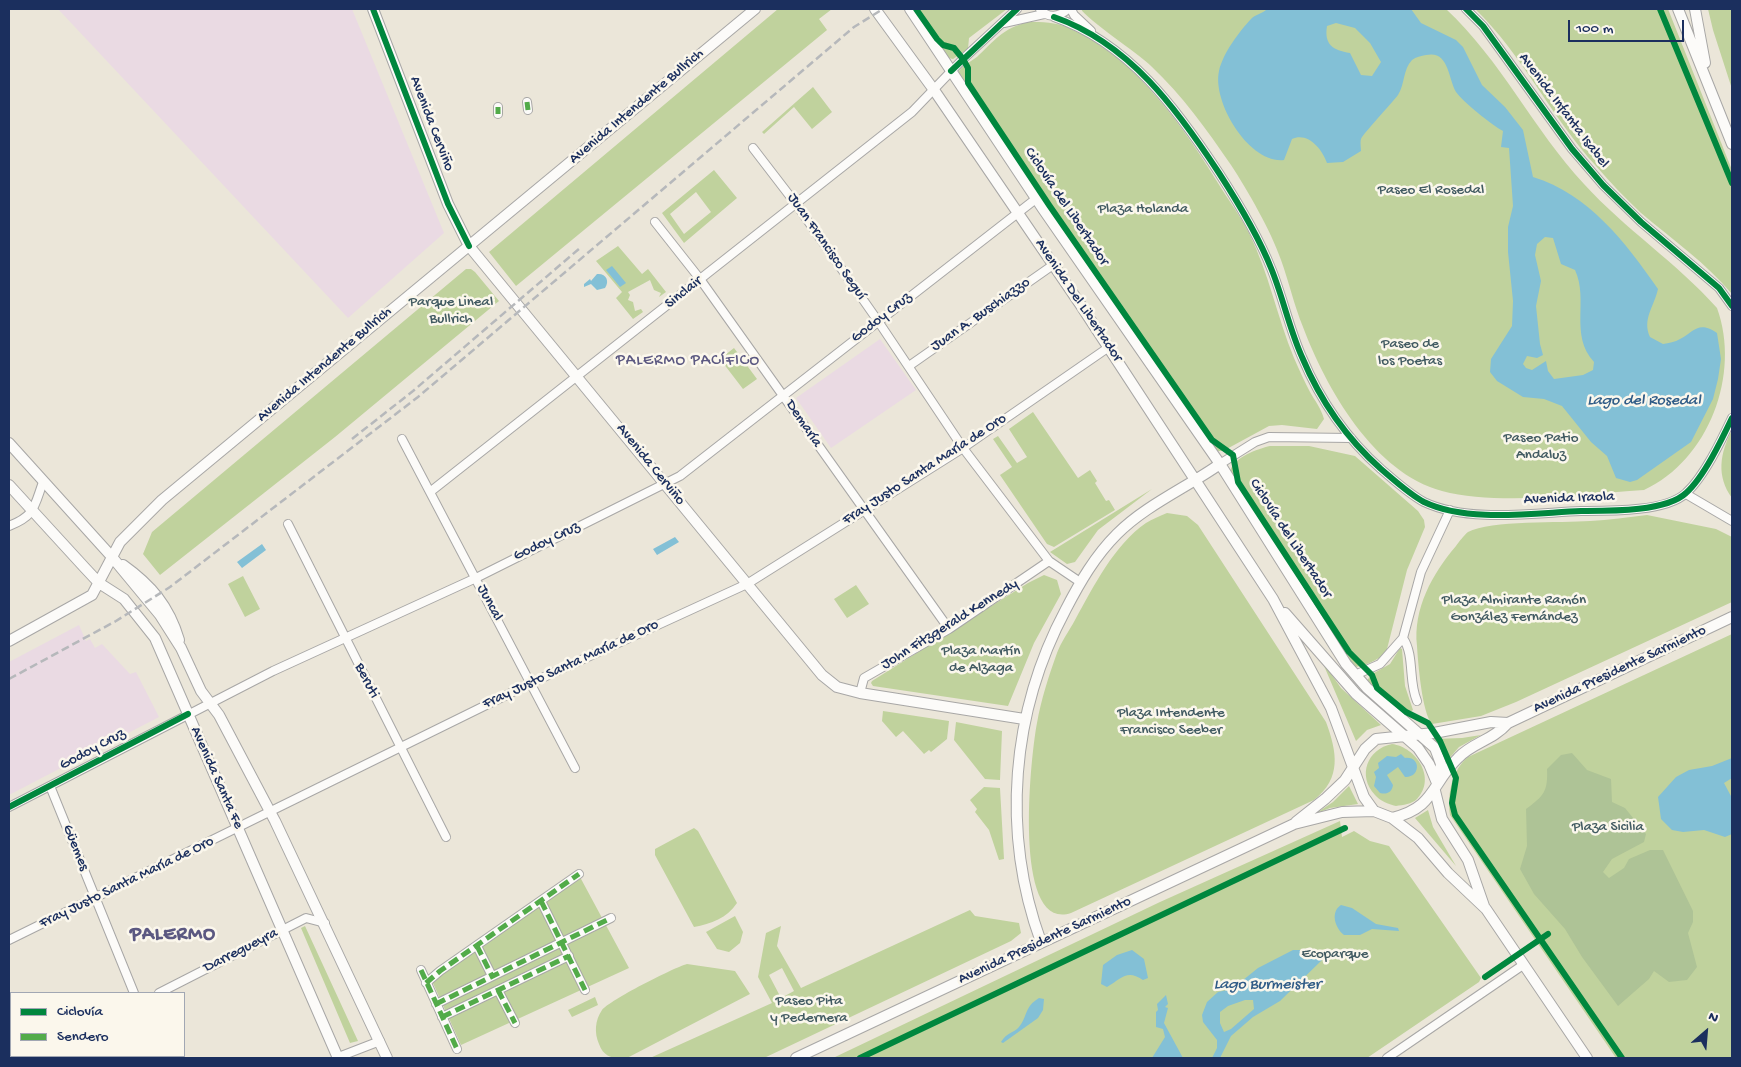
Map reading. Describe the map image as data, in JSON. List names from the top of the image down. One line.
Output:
{"streets":{"main road":["Avenida Intendente Bullrich","Avenida Cerviño","Avenida Del Libertador","Avenida Presidente Sarmiento","Avenida Santa Fe"],"street":["Avenida Infanta Isabel","Juan Francisco Seguí","Sinclair","Juan A. Buschiazzo","Godoy Cruz","Demaría","Fray Justo Santa María de Oro","Avenida Iraola","Juncal","John Fitzgerald Kennedy","Beruti","Güemes","Darregueyra"],"cycle path":["Ciclovía del Libertador"]},"crossings":[["Avenida Intendente Bullrich","Avenida Cerviño"],["Avenida Intendente Bullrich","Avenida Santa Fe"],["Avenida Cerviño","Sinclair"],["Avenida Cerviño","Godoy Cruz"],["Avenida Cerviño","Fray Justo Santa María de Oro"],["Avenida Cerviño","John Fitzgerald Kennedy"],["Juan Francisco Seguí","Sinclair"],["Juan Francisco Seguí","Juan A. Buschiazzo"],["Juan Francisco Seguí","Godoy Cruz"],["Juan Francisco Seguí","Fray Justo Santa María de Oro"],["Juan Francisco Seguí","John Fitzgerald Kennedy"],["Sinclair","Avenida Del Libertador"],["Sinclair","Demaría"],["Sinclair","Juncal"],["Avenida Del Libertador","Juan A. Buschiazzo"],["Avenida Del Libertador","Godoy Cruz"],["Avenida Del Libertador","Fray Justo Santa María de Oro"],["Avenida Del Libertador","Avenida Presidente Sarmiento"],["Godoy Cruz","Demaría"],["Godoy Cruz","Juncal"],["Godoy Cruz","Beruti"],["Godoy Cruz","Avenida Santa Fe"],["Godoy Cruz","Güemes"],["Demaría","Fray Justo Santa María de Oro"],["Demaría","John Fitzgerald Kennedy"],["Fray Justo Santa María de Oro","Juncal"],["Fray Justo Santa María de Oro","Beruti"],["Fray Justo Santa María de Oro","Avenida Santa Fe"],["Fray Justo Santa María de Oro","Güemes"],["Avenida Santa Fe","Darregueyra"]],"districts":["PALERMO PACÍFICO","PALERMO"],"water":["Lago del Rosedal","Lago Burmeister"],"parks":["Paseo El Rosedal","Plaza Holanda","Parque Lineal Bullrich","Paseo de los Poetas","Paseo Patio Andaluz","Plaza Almirante Ramón González Fernández","Plaza Martín de Alzaga","Plaza Intendente Francisco Seeber","Plaza Sicilia","Ecoparque","Paseo Pita y Pedernera"],"legend":["Ciclovía","Sendero"],"scale_bar":"100 m","north":"top right"}
